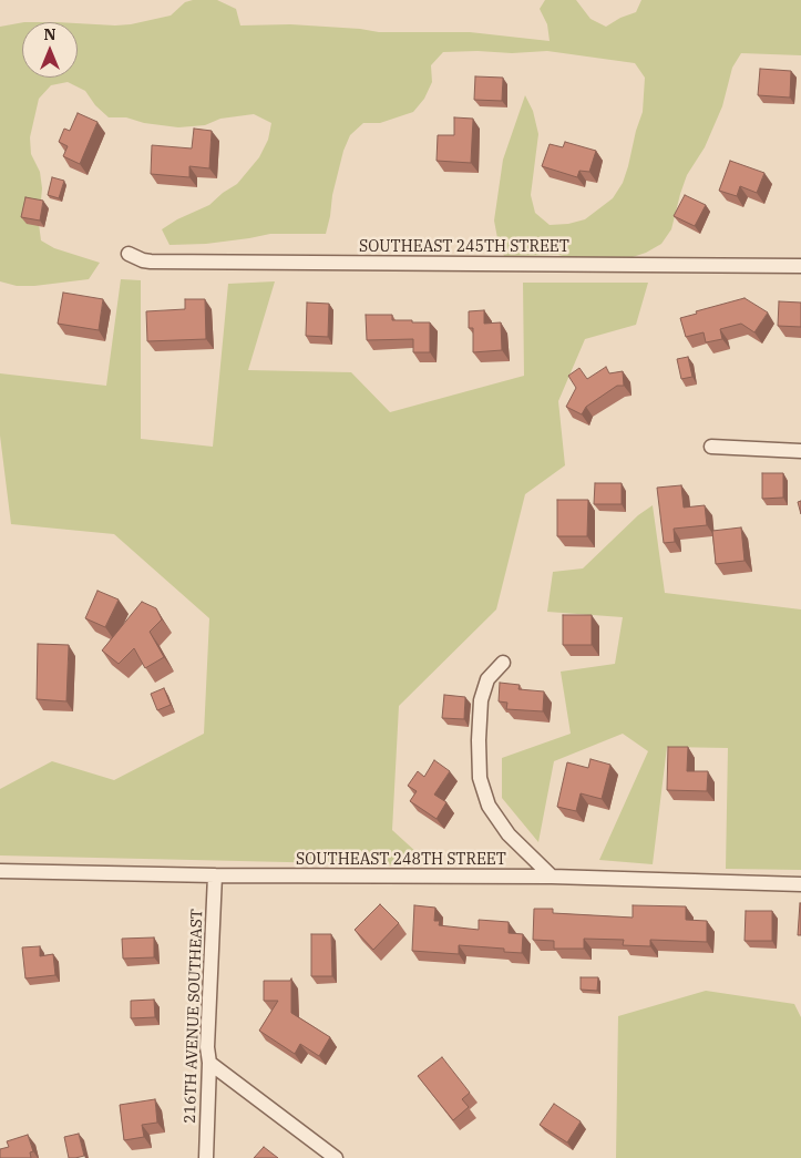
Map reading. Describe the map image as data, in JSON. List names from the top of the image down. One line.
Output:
{"streets":{"street":["SOUTHEAST 245TH STREET","SOUTHEAST 248TH STREET","216TH AVENUE SOUTHEAST"]},"crossings":[["SOUTHEAST 248TH STREET","216TH AVENUE SOUTHEAST"]],"north":"top"}
